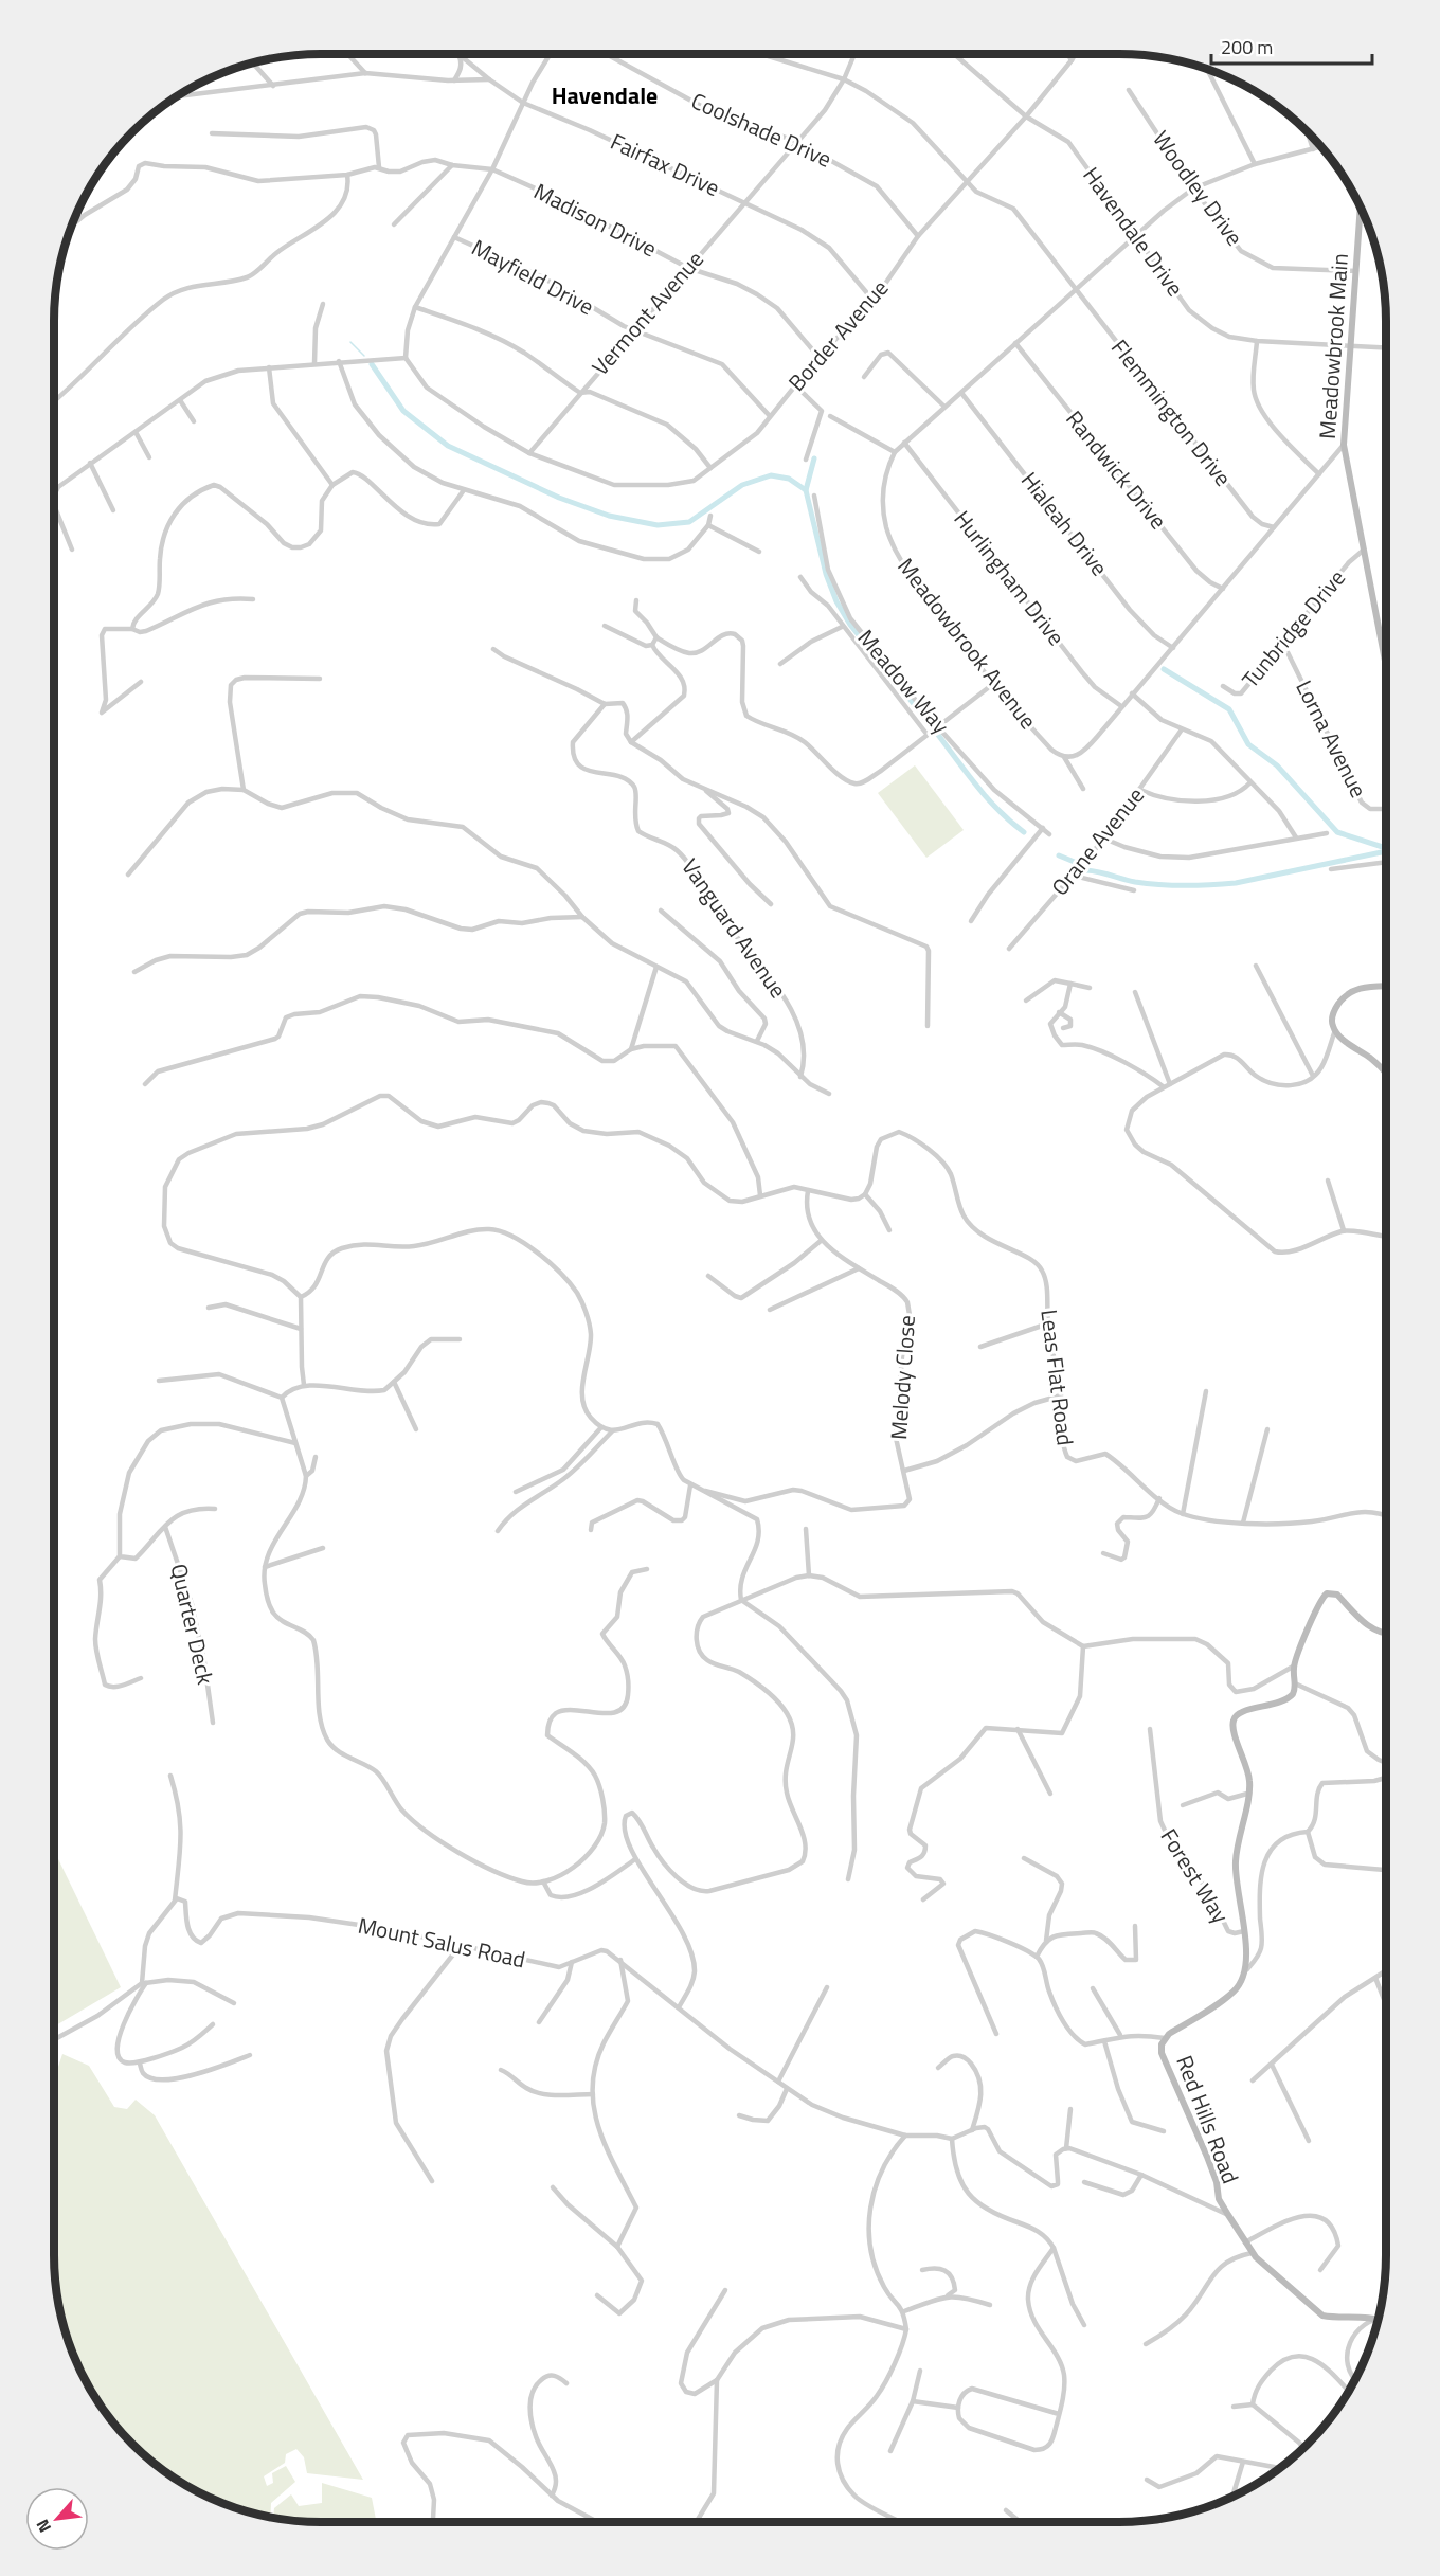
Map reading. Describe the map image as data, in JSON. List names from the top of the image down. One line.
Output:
{"streets":{"main road":["Meadowbrook Main","Red Hills Road"],"street":["Coolshade Drive","Fairfax Drive","Woodley Drive","Madison Drive","Havendale Drive","Mayfield Drive","Vermont Avenue","Border Avenue","Flemmington Drive","Randwick Drive","Hialeah Drive","Hurlingham Drive","Tunbridge Drive","Meadowbrook Avenue","Meadow Way","Lorna Avenue","Orane Avenue","Vanguard Avenue","Melody Close","Leas Flat Road","Quarter Deck","Forest Way","Mount Salus Road"]},"crossings":[["Coolshade Drive","Vermont Avenue"],["Coolshade Drive","Border Avenue"],["Fairfax Drive","Vermont Avenue"],["Fairfax Drive","Border Avenue"],["Woodley Drive","Meadowbrook Main"],["Woodley Drive","Meadowbrook Avenue"],["Madison Drive","Vermont Avenue"],["Madison Drive","Border Avenue"],["Havendale Drive","Border Avenue"],["Havendale Drive","Meadowbrook Main"],["Havendale Drive","Meadowbrook Avenue"],["Mayfield Drive","Vermont Avenue"],["Mayfield Drive","Border Avenue"],["Vermont Avenue","Border Avenue"],["Vermont Avenue","Flemmington Drive"],["Border Avenue","Flemmington Drive"],["Meadowbrook Main","Tunbridge Drive"],["Flemmington Drive","Meadowbrook Avenue"],["Randwick Drive","Meadowbrook Avenue"],["Hialeah Drive","Meadowbrook Avenue"],["Hurlingham Drive","Meadowbrook Avenue"],["Tunbridge Drive","Lorna Avenue"]],"districts":["Havendale"],"scale_bar":"200 m","north":"bottom left"}
